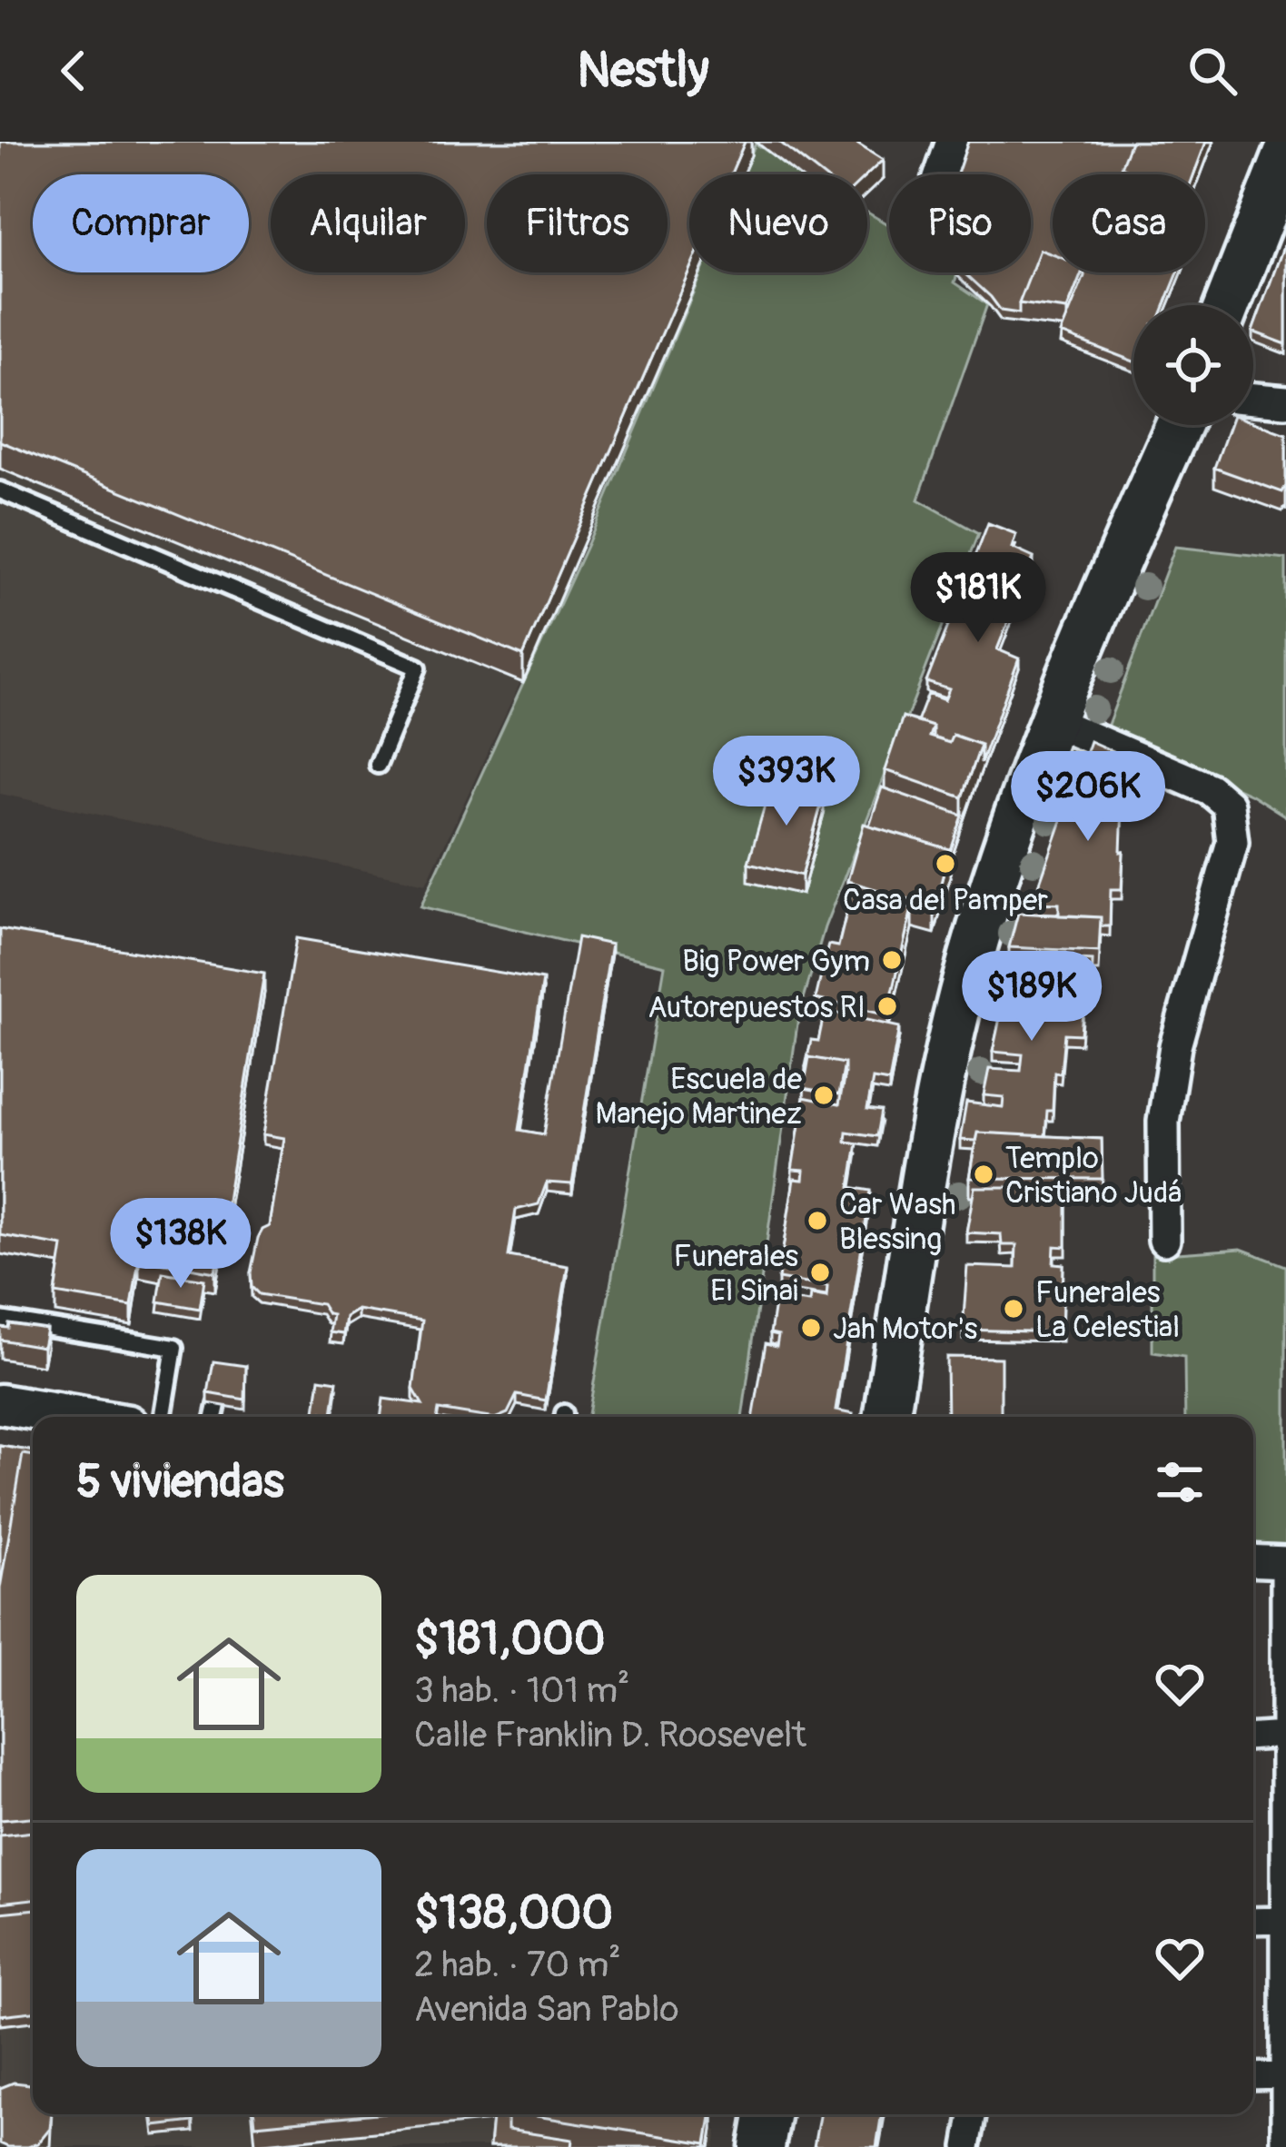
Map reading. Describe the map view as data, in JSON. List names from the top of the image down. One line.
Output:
{"places":["Casa del Pamper","Big Power Gym","Autorepuestos RI","Escuela de Manejo Martinez","Templo Cristiano Judá","Car Wash Blessing","Funerales El Sinai","Funerales La Celestial","Jah Motor's"],"page":{"header":"Nestly","chip":["Comprar","Alquilar","Filtros","Nuevo","Piso","Casa"],"price":["$181K","$393K","$206K","$189K","$138K"],"heading":"5 viviendas","list":[{"name":"$181,000","note":"3 hab. · 101 m² · Calle Franklin D. Roosevelt"},{"name":"$138,000","note":"2 hab. · 70 m² · Avenida San Pablo"}]}}
